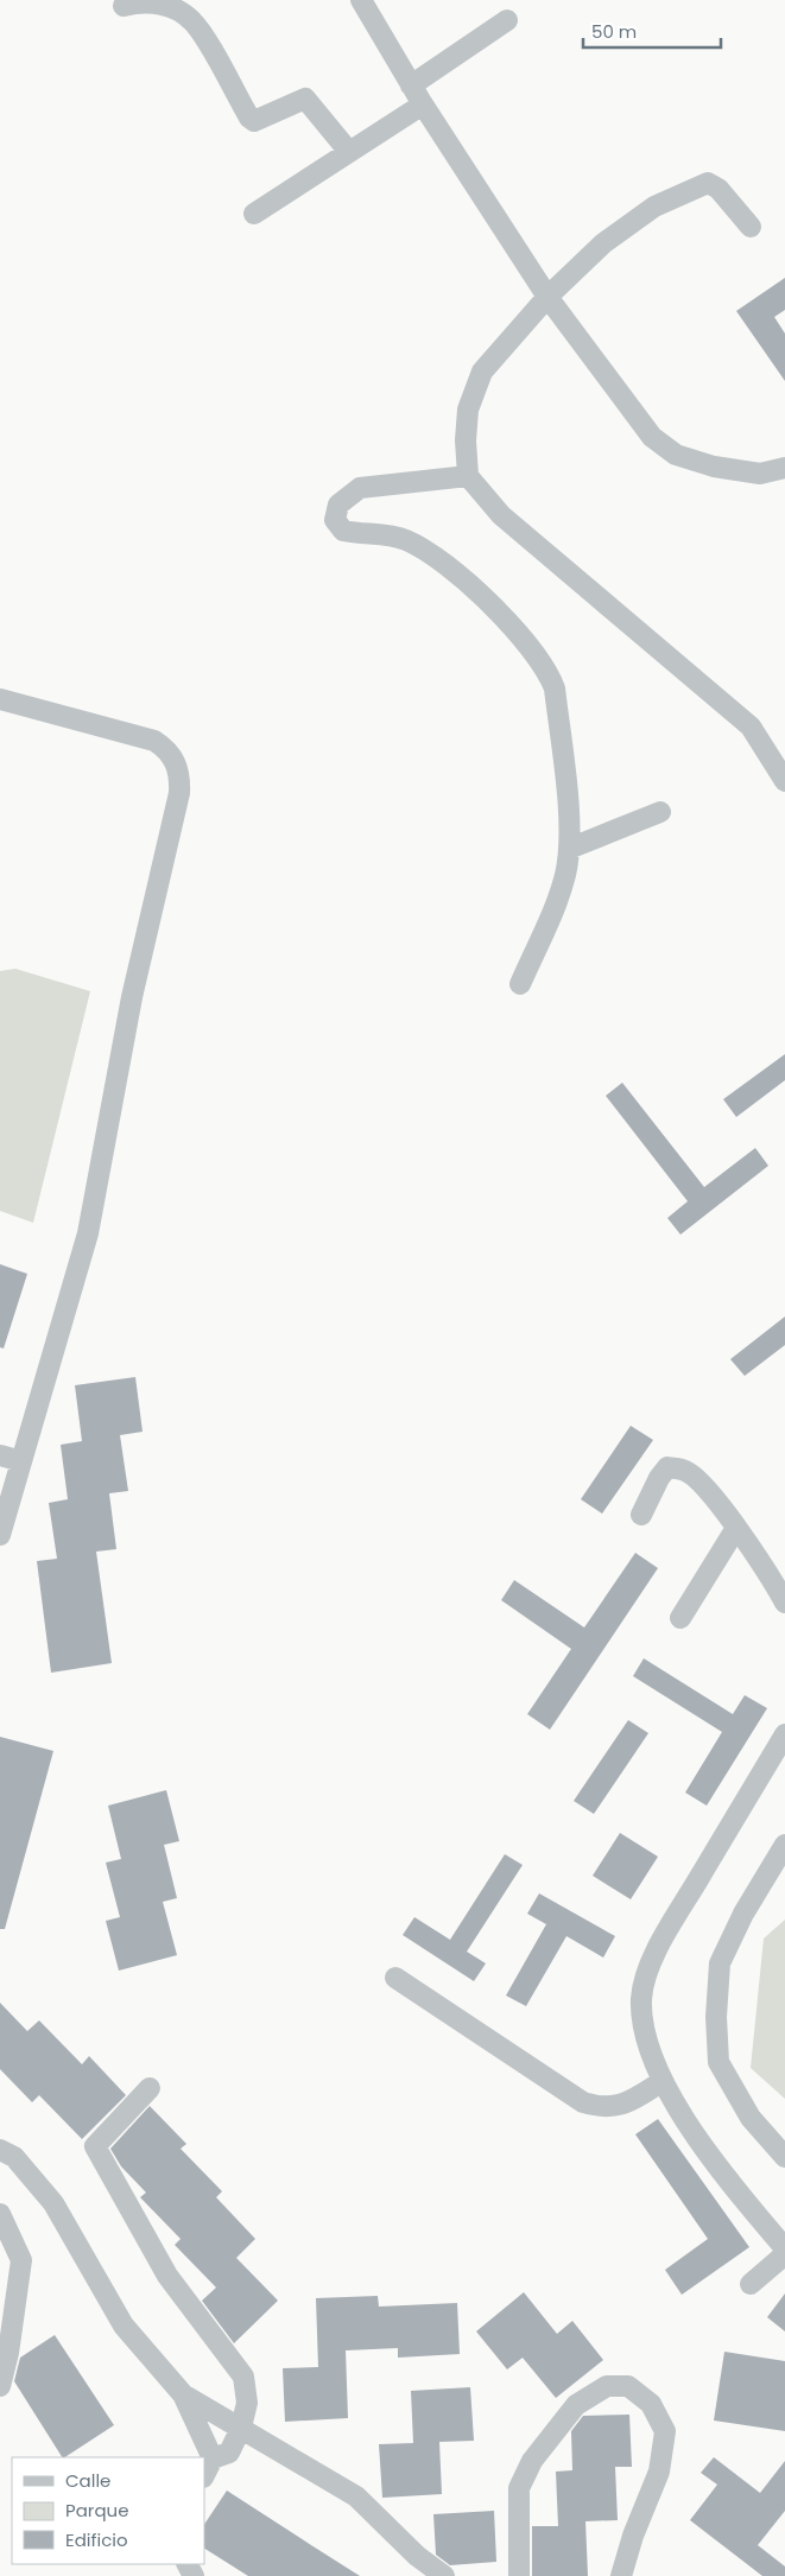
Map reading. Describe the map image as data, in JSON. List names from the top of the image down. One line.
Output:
{"legend":["Calle","Parque","Edificio"],"scale_bar":"50 m"}
